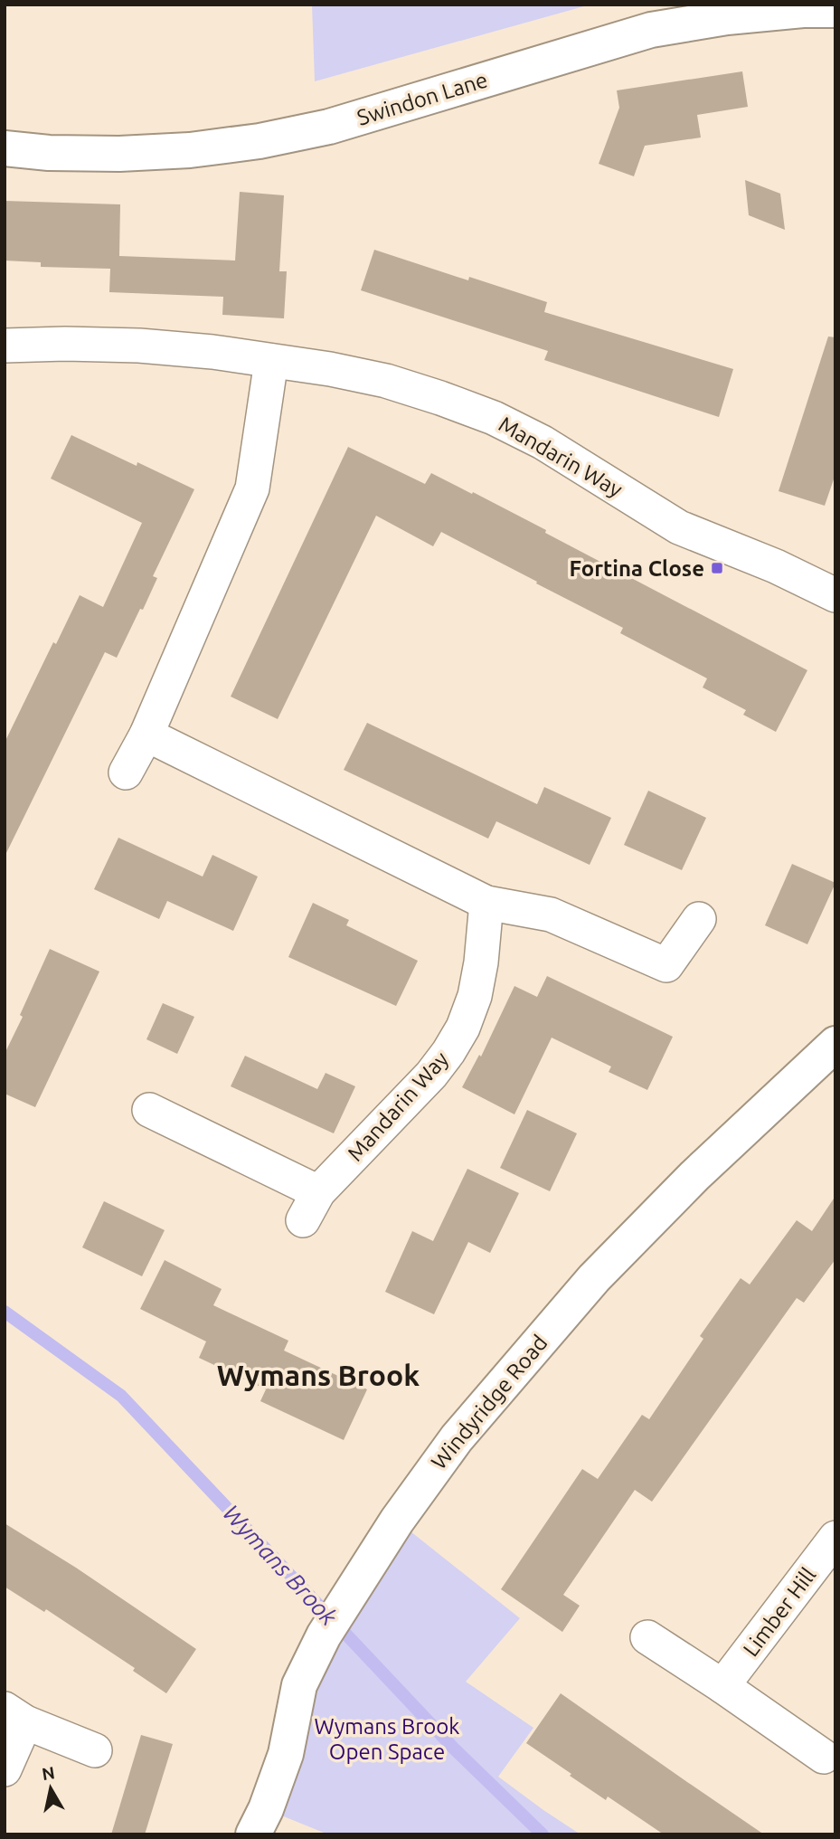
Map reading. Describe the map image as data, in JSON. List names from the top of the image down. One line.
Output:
{"streets":{"street":["Swindon Lane","Mandarin Way","Windyridge Road","Limber Hill"]},"districts":["Wymans Brook"],"water":["Wymans Brook"],"parks":["Wymans Brook Open Space"],"places":{"transit":["Fortina Close"]},"north":"top"}
